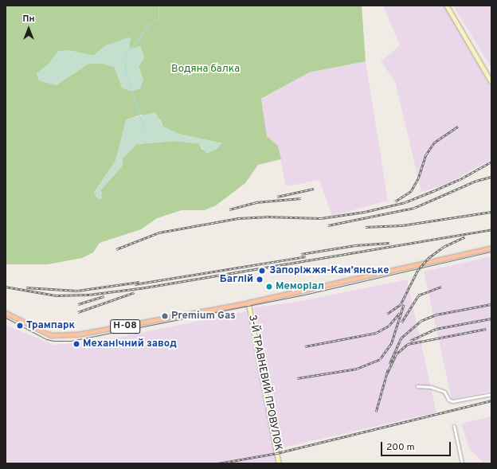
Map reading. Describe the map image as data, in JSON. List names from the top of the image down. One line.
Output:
{"streets":{"main road":["Н-08","3-Й ТРАВНЕВИЙ ПРОВУЛОК"]},"crossings":[["Н-08","3-Й ТРАВНЕВИЙ ПРОВУЛОК"]],"parks":["Водяна балка"],"places":["Запоріжжя-Кам’янське","Баглій","Меморіал","Premium Gas","Трампарк","Механічний завод"],"scale_bar":"200 m","north":"top"}
